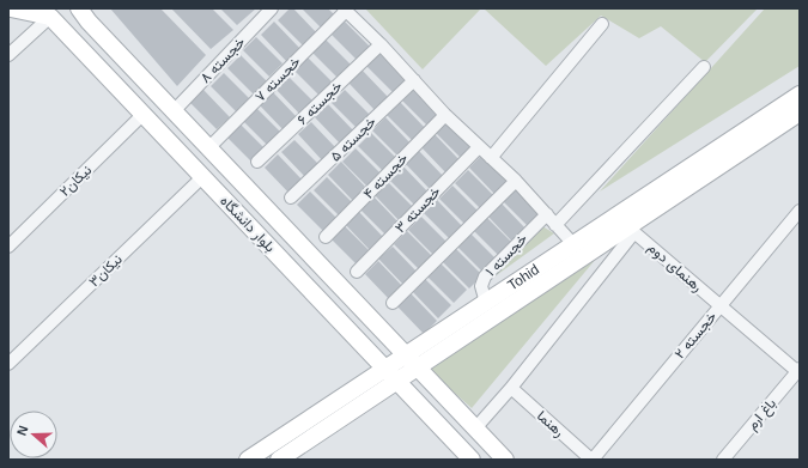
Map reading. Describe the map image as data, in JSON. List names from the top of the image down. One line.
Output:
{"streets":{"main road":["بلوار دانشگاه","Tohid"],"street":["خجسته ۸","خجسته ۷","خجسته ۶","خجسته ۵","خجسته ۴","نیکان۲","خجسته ۳","خجسته ۱","رهنمای دوم","نیکان۳","خجسته ۲","باغ ارم","رهنما"]},"crossings":[["خجسته ۸","بلوار دانشگاه"],["خجسته ۷","بلوار دانشگاه"],["نیکان۲","بلوار دانشگاه"],["بلوار دانشگاه","نیکان۳"],["بلوار دانشگاه","Tohid"],["خجسته ۱","Tohid"],["رهنمای دوم","Tohid"],["رهنمای دوم","خجسته ۲"],["رهنمای دوم","باغ ارم"],["خجسته ۲","رهنما"]],"north":"left"}
